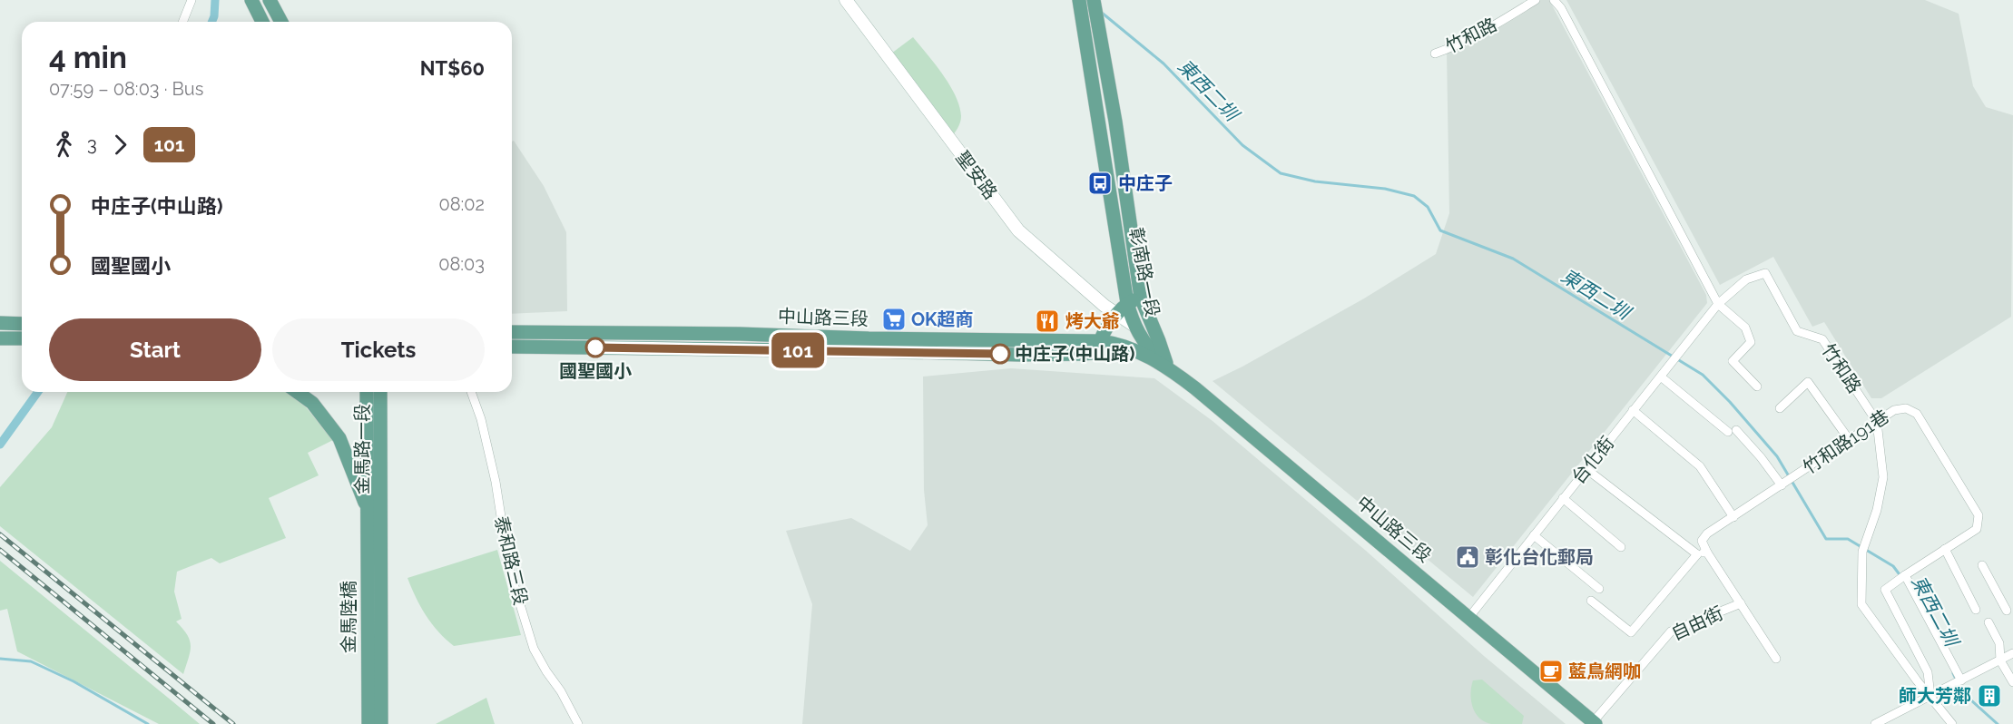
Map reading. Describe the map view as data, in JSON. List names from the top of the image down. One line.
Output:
{"streets":{"main road":["彰南路一段","中山路三段","金馬路一段","金馬陸橋"],"street":["竹和路","聖安路","竹和路191巷","台化街","泰和路三段","自由街"]},"crossings":[["竹和路","竹和路191巷"],["竹和路","台化街"],["聖安路","彰南路一段"],["彰南路一段","中山路三段"],["中山路三段","台化街"],["中山路三段","自由街"],["竹和路191巷","自由街"],["金馬路一段","金馬陸橋"]],"water":["東西二圳"],"places":{"bus stop":["中庄子"],"supermarket":["OK超商"],"restaurant":["烤大爺"],"other":["國聖國小","中庄子(中山路)"],"public building":["彰化台化郵局"],"cafe":["藍鳥網咖"],"building":["師大芳鄰"]},"lines":["bus line 101"],"page":{"on_map":"101","heading":["4 min","07:59 – 08:03 · Bus","NT$60"],"legs":["3","101"],"list":[{"name":"中庄子(中山路)","value":"08:02"},{"name":"國聖國小","value":"08:03"}],"buttons":["Start","Tickets"]}}
